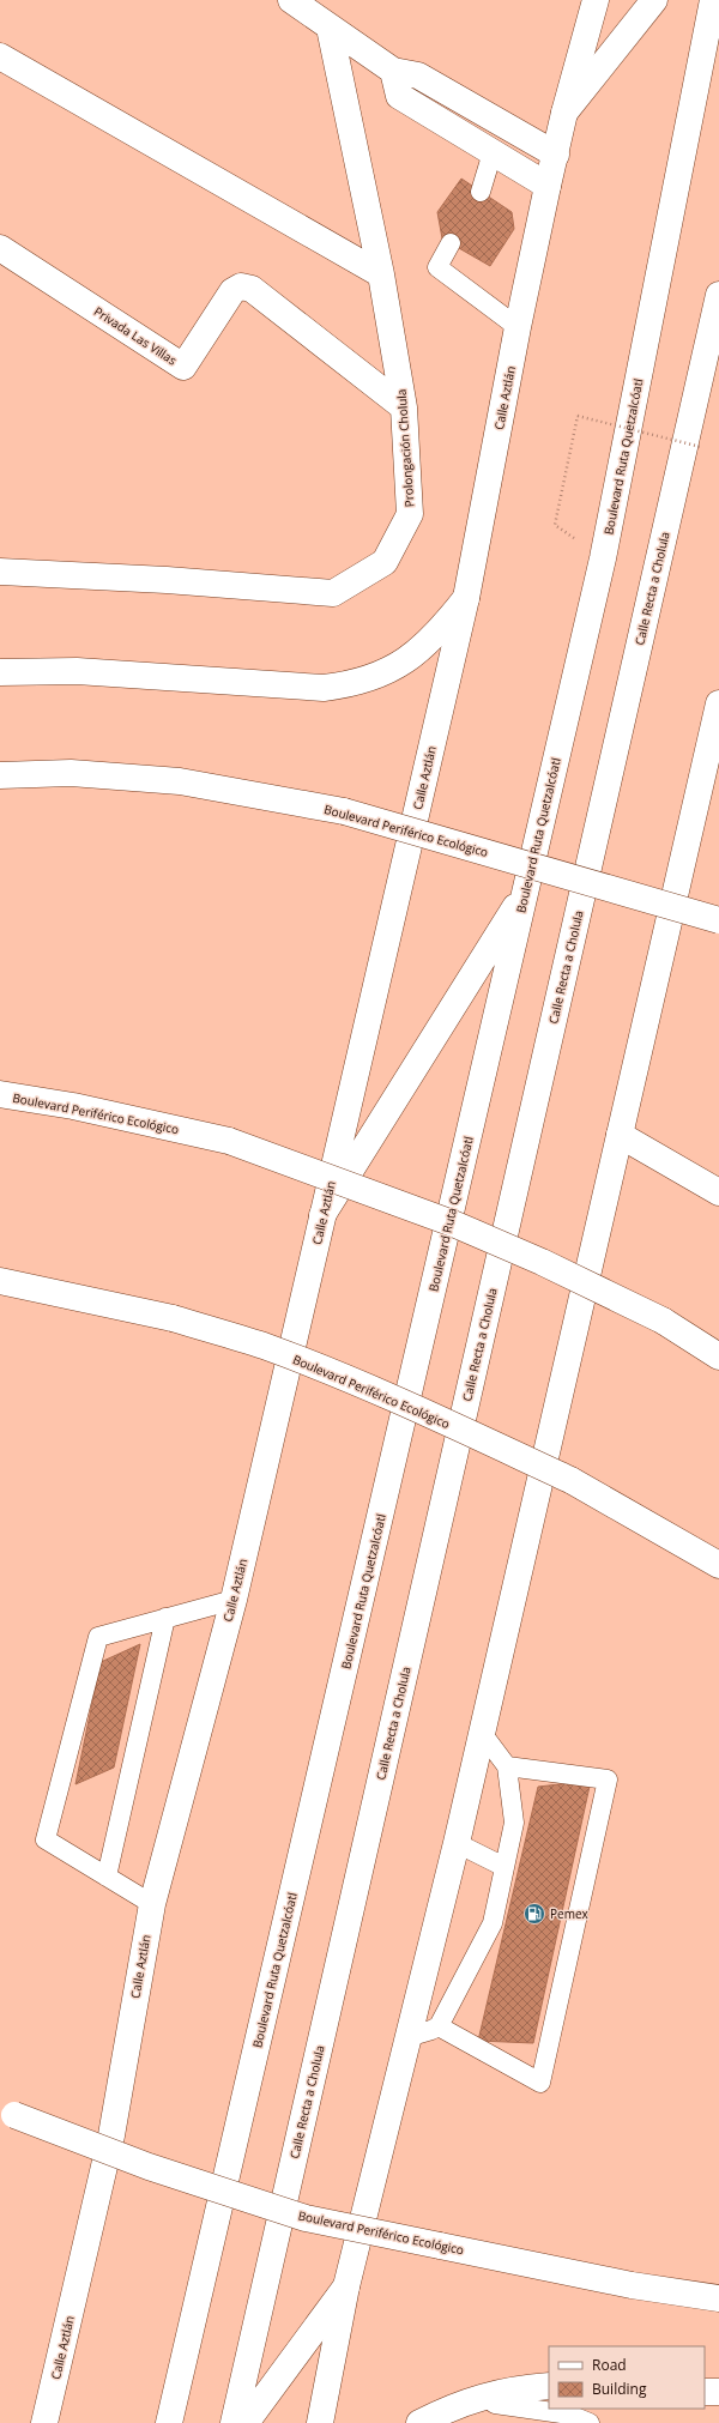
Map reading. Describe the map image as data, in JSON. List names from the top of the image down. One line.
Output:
{"streets":{"main road":["Privada Las Villas","Calle Aztlán","Prolongación Cholula","Boulevard Ruta Quetzalcóatl","Calle Recta a Cholula","Boulevard Periférico Ecológico"]},"crossings":[["Privada Las Villas","Prolongación Cholula"]],"places":{"fuel station":["Pemex"]},"legend":["Road","Building"]}
